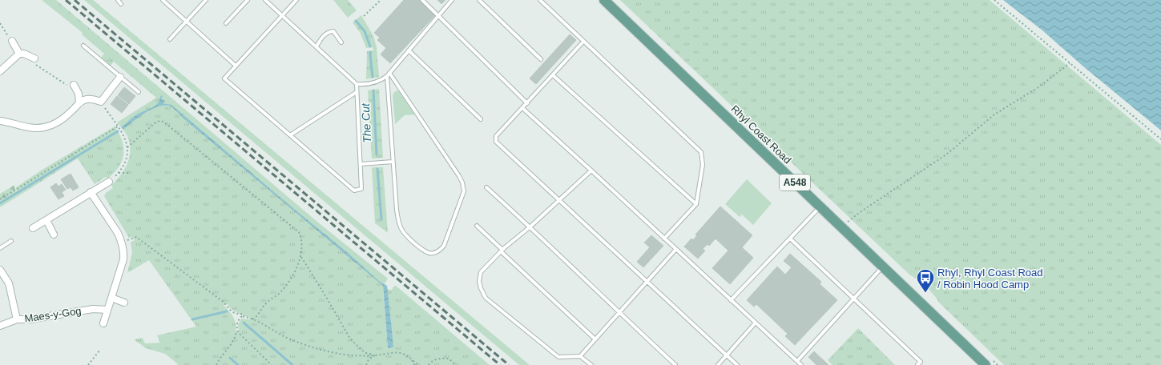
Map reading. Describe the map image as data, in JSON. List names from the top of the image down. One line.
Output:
{"streets":{"main road":["Rhyl Coast Road","A548"],"street":["Maes-y-Gog"]},"water":["The Cut"],"places":{"bus stop":["Rhyl, Rhyl Coast Road / Robin Hood Camp"]}}
